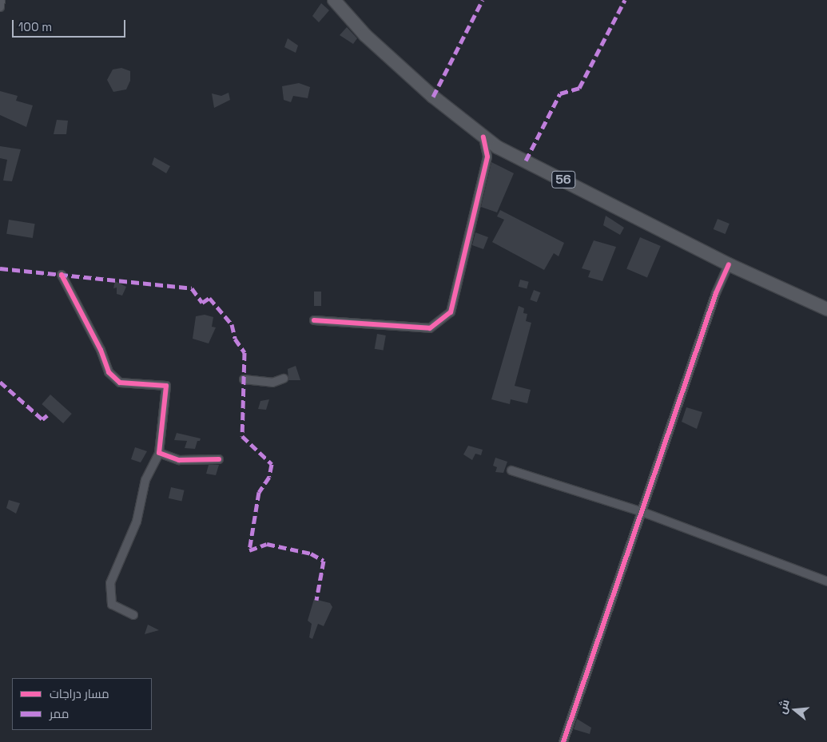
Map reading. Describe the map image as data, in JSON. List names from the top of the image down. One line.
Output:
{"streets":{"main road":["56"]},"legend":["مسار دراجات","ممر"],"scale_bar":"100 m","north":"left"}
